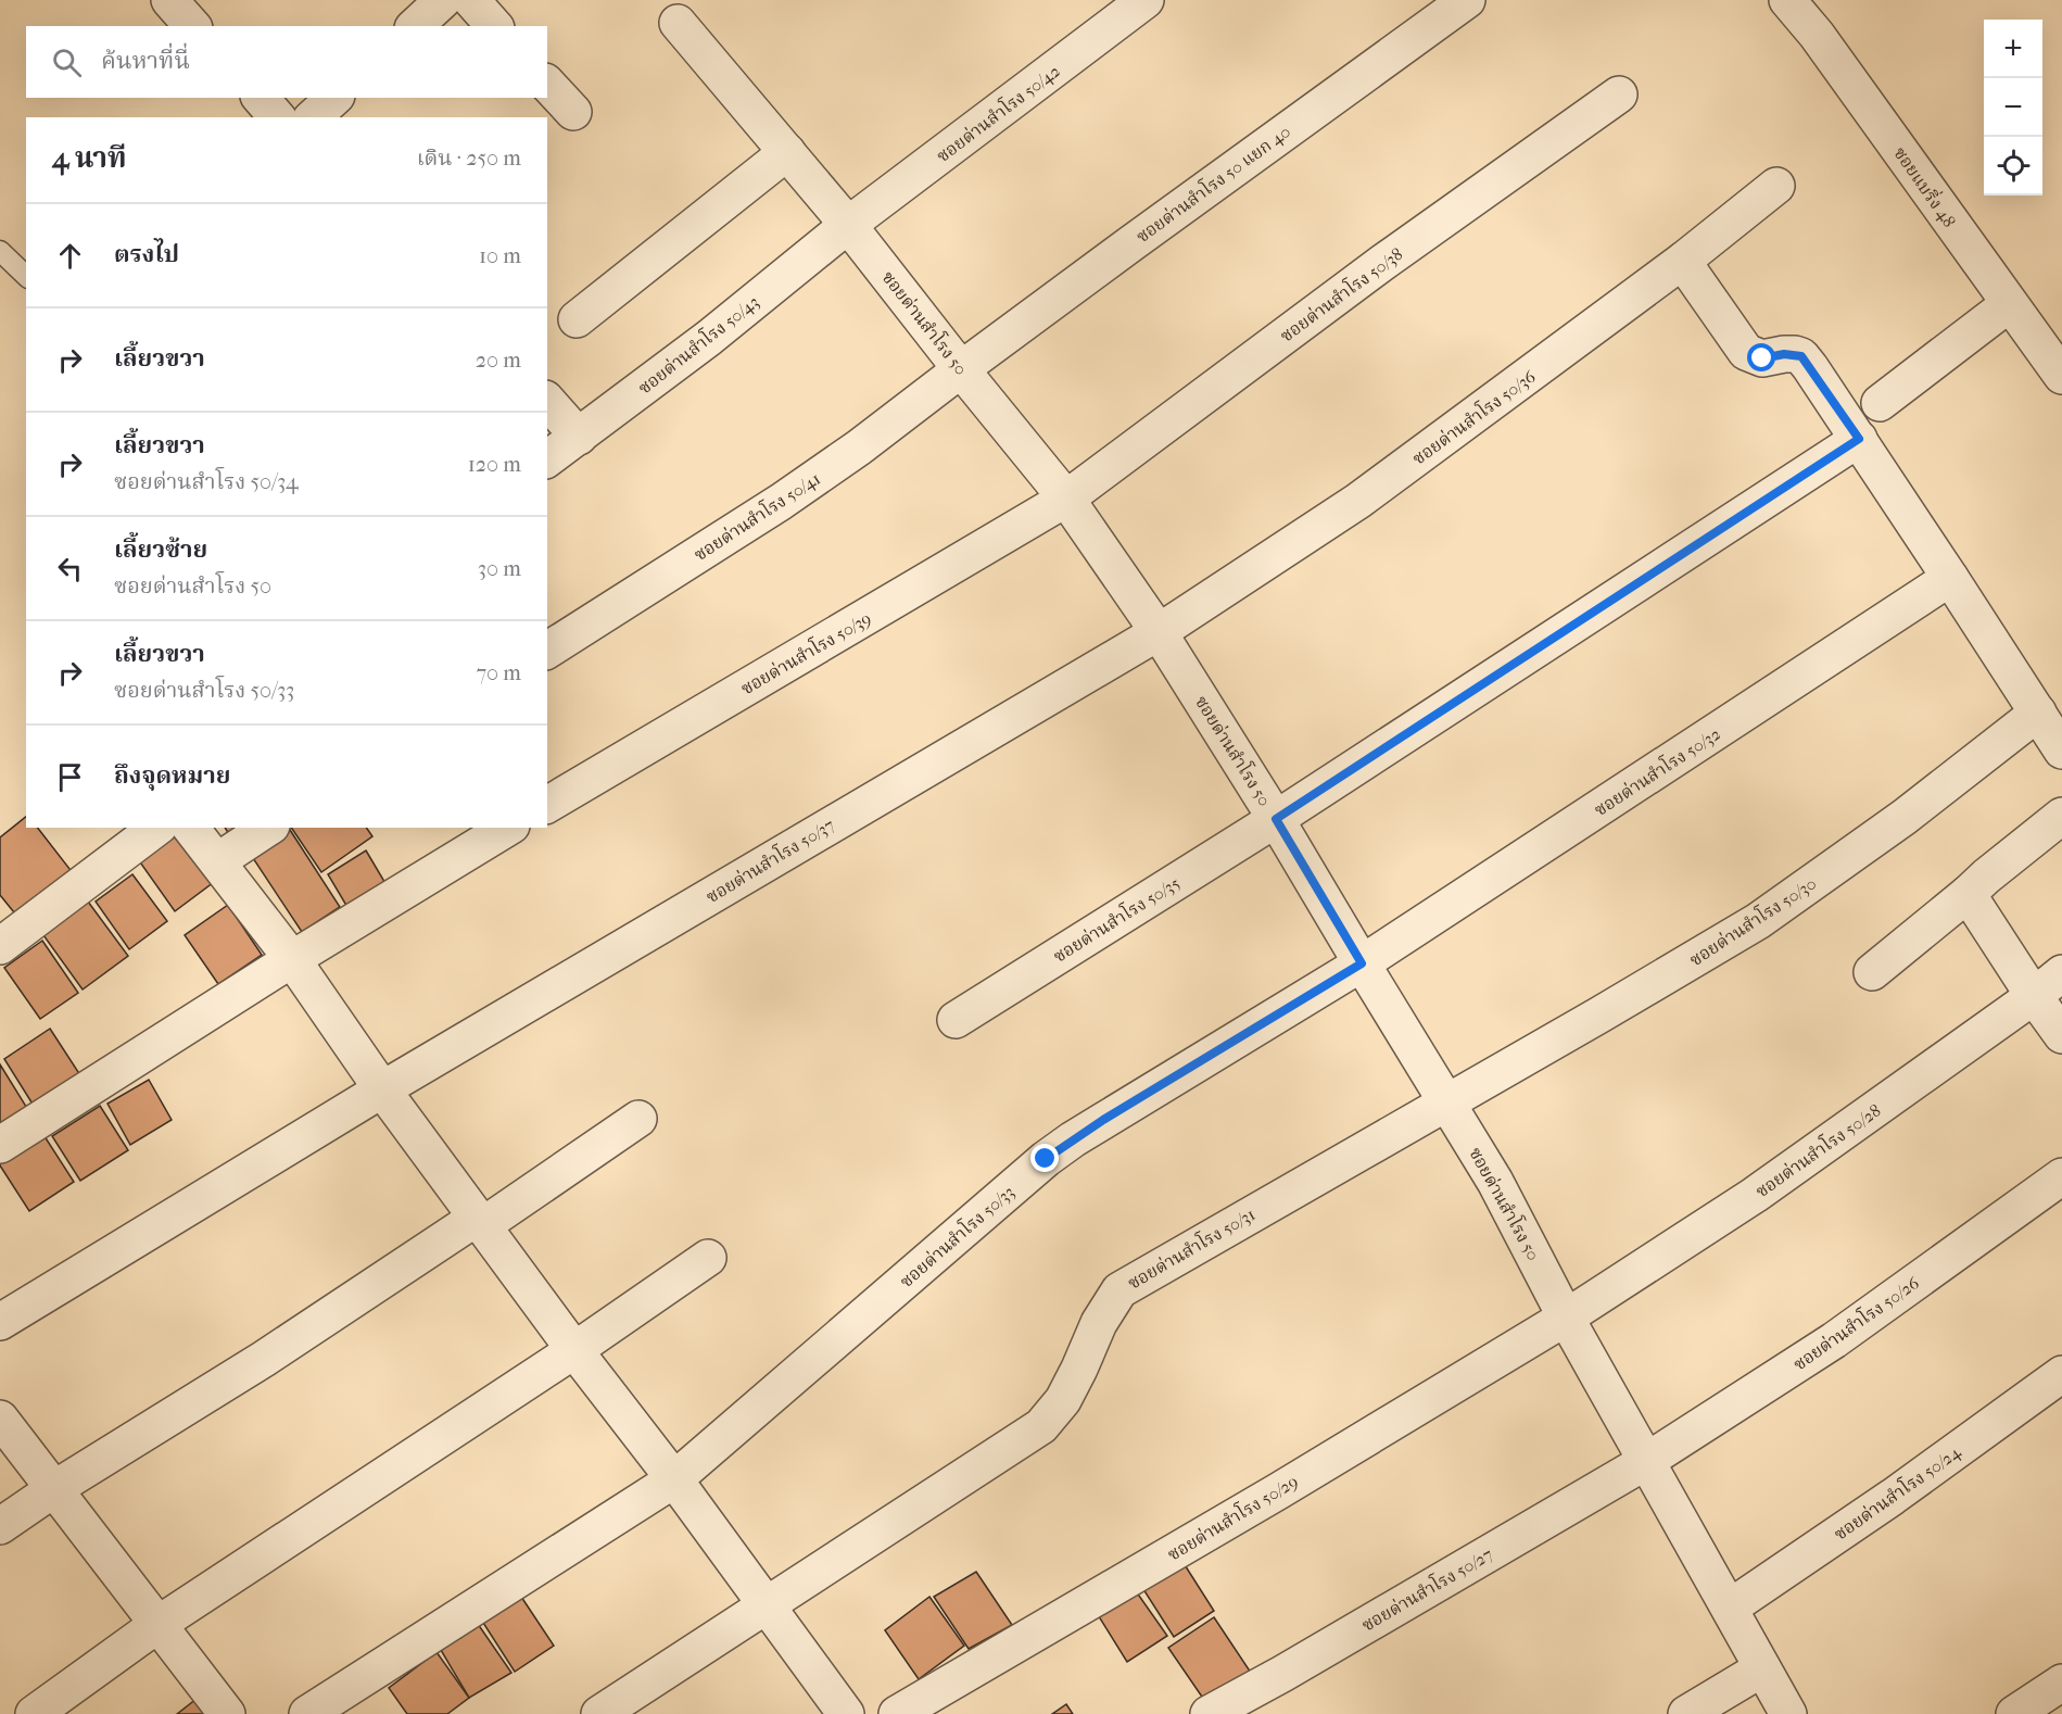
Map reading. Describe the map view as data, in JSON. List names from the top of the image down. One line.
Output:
{"streets":{"street":["ซอยด่านสำโรง 50/42","ซอยด่านสำโรง 50 แยก 40","ซอยแบริ่ง 48","ซอยด่านสำโรง 50/38","ซอยด่านสำโรง 50","ซอยด่านสำโรง 50/43","ซอยด่านสำโรง 50/36","ซอยด่านสำโรง 50/41","ซอยด่านสำโรง 50/39","ซอยด่านสำโรง 50/32","ซอยด่านสำโรง 50/37","ซอยด่านสำโรง 50/35","ซอยด่านสำโรง 50/30","ซอยด่านสำโรง 50/28","ซอยด่านสำโรง 50/33","ซอยด่านสำโรง 50/31","ซอยด่านสำโรง 50/26","ซอยด่านสำโรง 50/24","ซอยด่านสำโรง 50/29","ซอยด่านสำโรง 50/27"]},"crossings":[["ซอยด่านสำโรง 50/42","ซอยด่านสำโรง 50"],["ซอยด่านสำโรง 50/42","ซอยด่านสำโรง 50/43"],["ซอยด่านสำโรง 50 แยก 40","ซอยด่านสำโรง 50"],["ซอยด่านสำโรง 50 แยก 40","ซอยด่านสำโรง 50/41"],["ซอยด่านสำโรง 50/38","ซอยด่านสำโรง 50"],["ซอยด่านสำโรง 50/38","ซอยด่านสำโรง 50/39"],["ซอยด่านสำโรง 50","ซอยด่านสำโรง 50/43"],["ซอยด่านสำโรง 50","ซอยด่านสำโรง 50/36"],["ซอยด่านสำโรง 50","ซอยด่านสำโรง 50/41"],["ซอยด่านสำโรง 50","ซอยด่านสำโรง 50/39"],["ซอยด่านสำโรง 50","ซอยด่านสำโรง 50/32"],["ซอยด่านสำโรง 50","ซอยด่านสำโรง 50/37"],["ซอยด่านสำโรง 50","ซอยด่านสำโรง 50/35"],["ซอยด่านสำโรง 50","ซอยด่านสำโรง 50/30"],["ซอยด่านสำโรง 50","ซอยด่านสำโรง 50/28"],["ซอยด่านสำโรง 50","ซอยด่านสำโรง 50/33"],["ซอยด่านสำโรง 50","ซอยด่านสำโรง 50/31"],["ซอยด่านสำโรง 50","ซอยด่านสำโรง 50/26"],["ซอยด่านสำโรง 50","ซอยด่านสำโรง 50/24"],["ซอยด่านสำโรง 50","ซอยด่านสำโรง 50/29"],["ซอยด่านสำโรง 50","ซอยด่านสำโรง 50/27"],["ซอยด่านสำโรง 50/36","ซอยด่านสำโรง 50/37"],["ซอยด่านสำโรง 50/32","ซอยด่านสำโรง 50/33"],["ซอยด่านสำโรง 50/30","ซอยด่านสำโรง 50/31"],["ซอยด่านสำโรง 50/28","ซอยด่านสำโรง 50/29"],["ซอยด่านสำโรง 50/26","ซอยด่านสำโรง 50/27"]],"page":{"map_buttons":["+","−"],"search":"ค้นหาที่นี่","heading":["4 นาที","เดิน · 250 m"],"list":[["ตรงไป","10 m"],["เลี้ยวขวา","20 m"],["เลี้ยวขวา","ซอยด่านสำโรง 50/34","120 m"],["เลี้ยวซ้าย","ซอยด่านสำโรง 50","30 m"],["เลี้ยวขวา","ซอยด่านสำโรง 50/33","70 m"],"ถึงจุดหมาย"]}}
